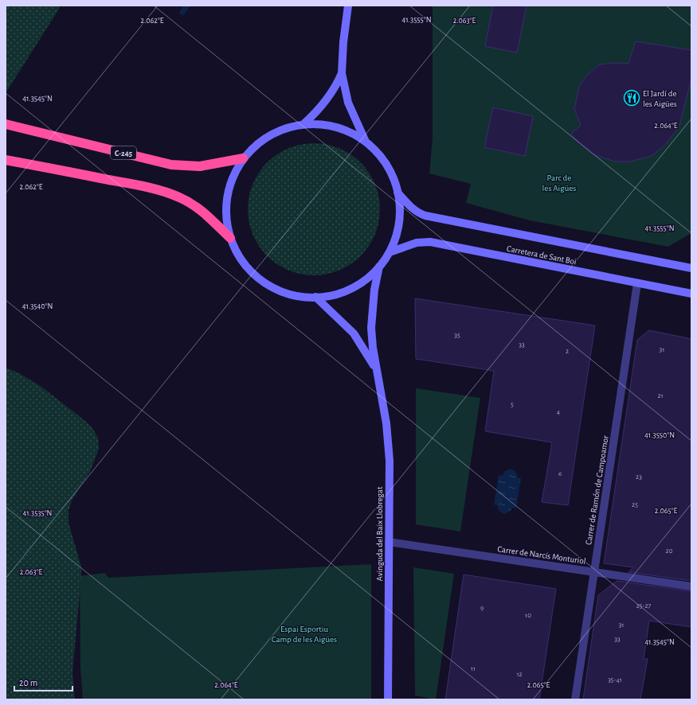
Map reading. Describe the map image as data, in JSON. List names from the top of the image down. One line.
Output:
{"streets":{"highway":["C-245"],"main road":["Carretera de Sant Boi","Avinguda del Baix Llobregat"],"street":["Carrer de Ramón de Campoamor","Carrer de Narcís Monturiol"]},"crossings":[["Carretera de Sant Boi","Carrer de Ramón de Campoamor"],["Carrer de Ramón de Campoamor","Carrer de Narcís Monturiol"],["Avinguda del Baix Llobregat","Carrer de Narcís Monturiol"]],"parks":["Parc de les Aigües","Espai Esportiu Camp de les Aigües"],"places":{"restaurant":["El Jardí de les Aigües"]},"house_numbers":["35","33","31","2","21","5","4","6","23","25","20","25-27","9","10","31","33","11","12","35-41"],"scale_bar":"20 m","coordinates":["41.3555°N","2.063°E","2.062°E","41.3545°N","2.064°E","41.3540°N","41.3550°N","2.065°E","41.3535°N"]}
